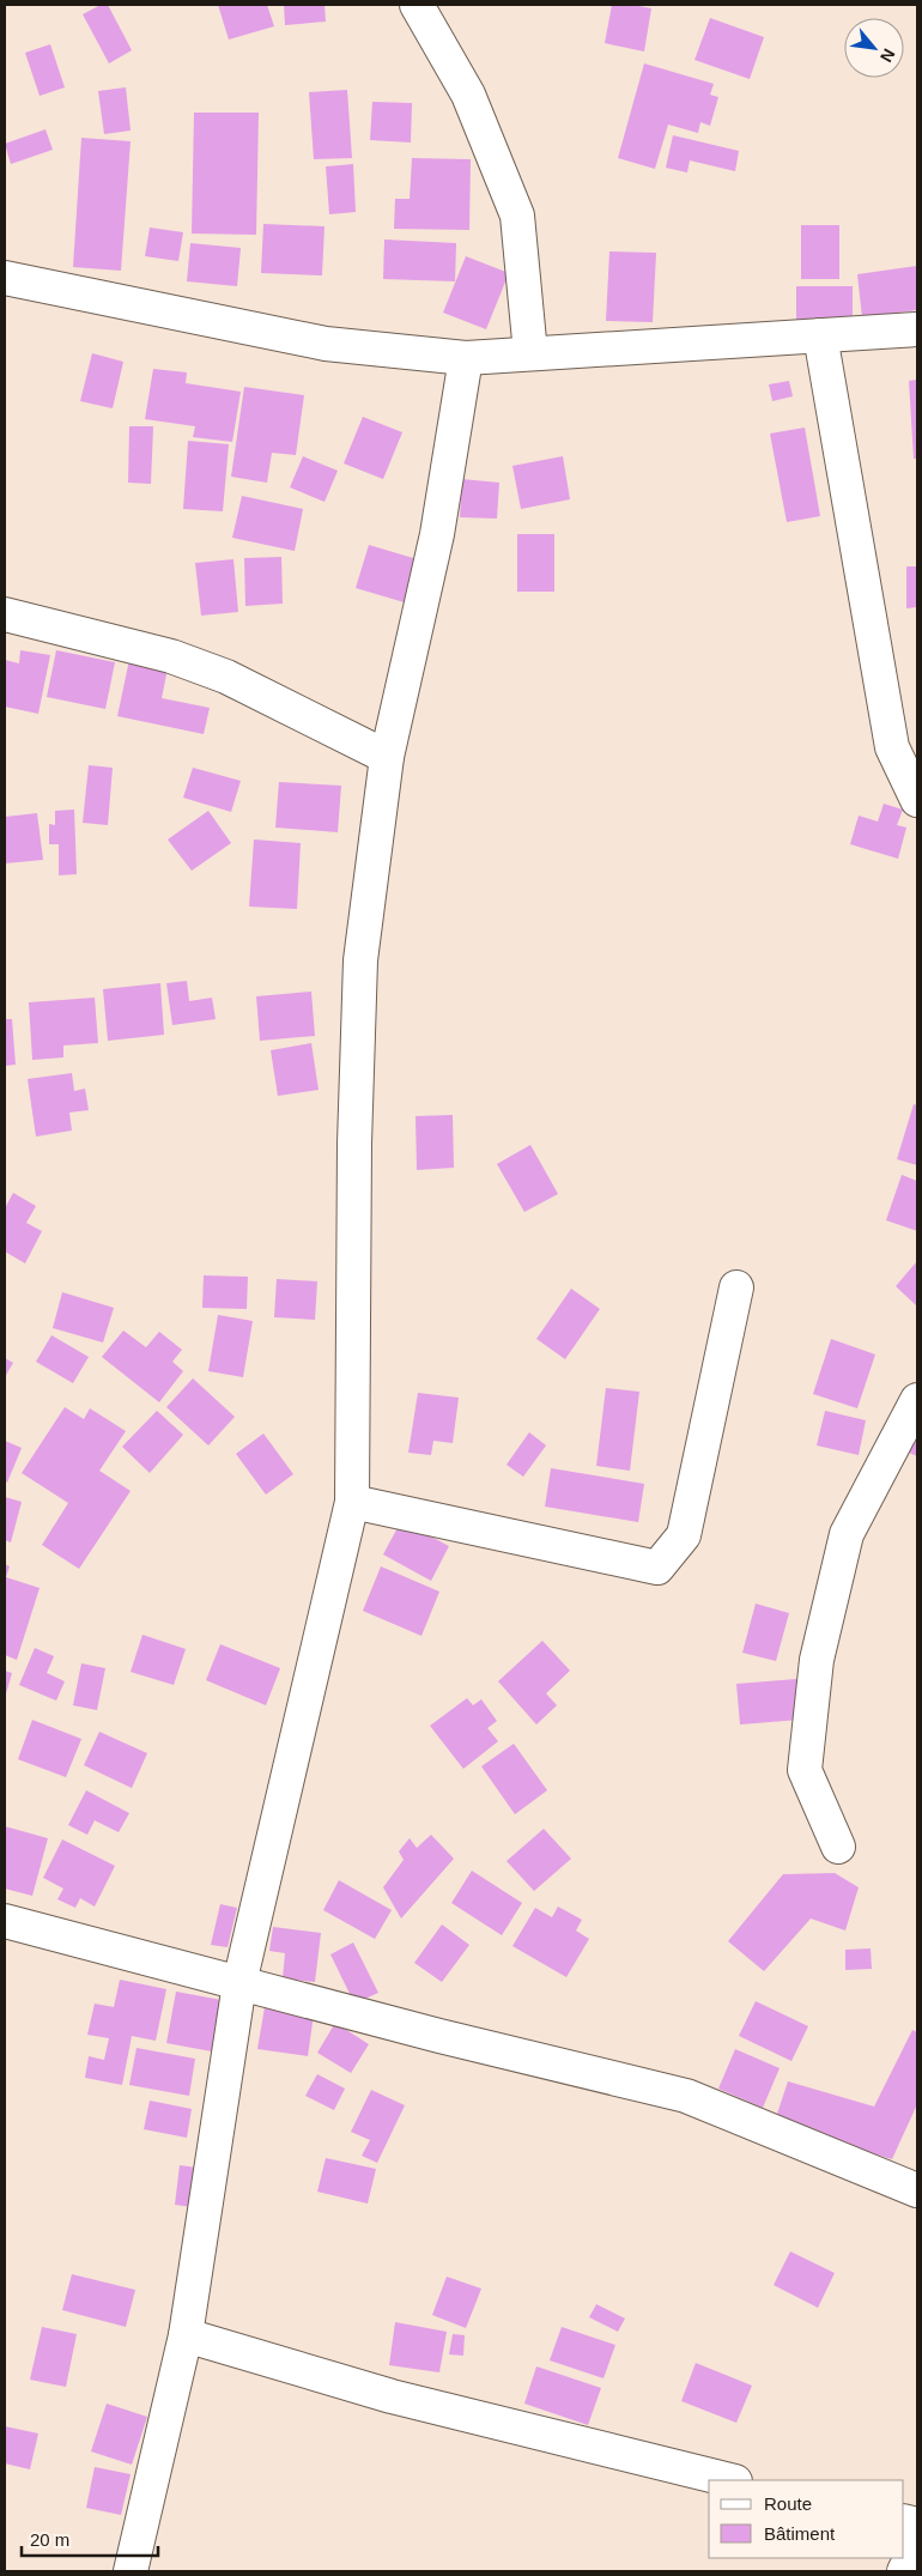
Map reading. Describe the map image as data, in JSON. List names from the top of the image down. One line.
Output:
{"legend":["Route","Bâtiment"],"scale_bar":"20 m","north":"bottom right"}
